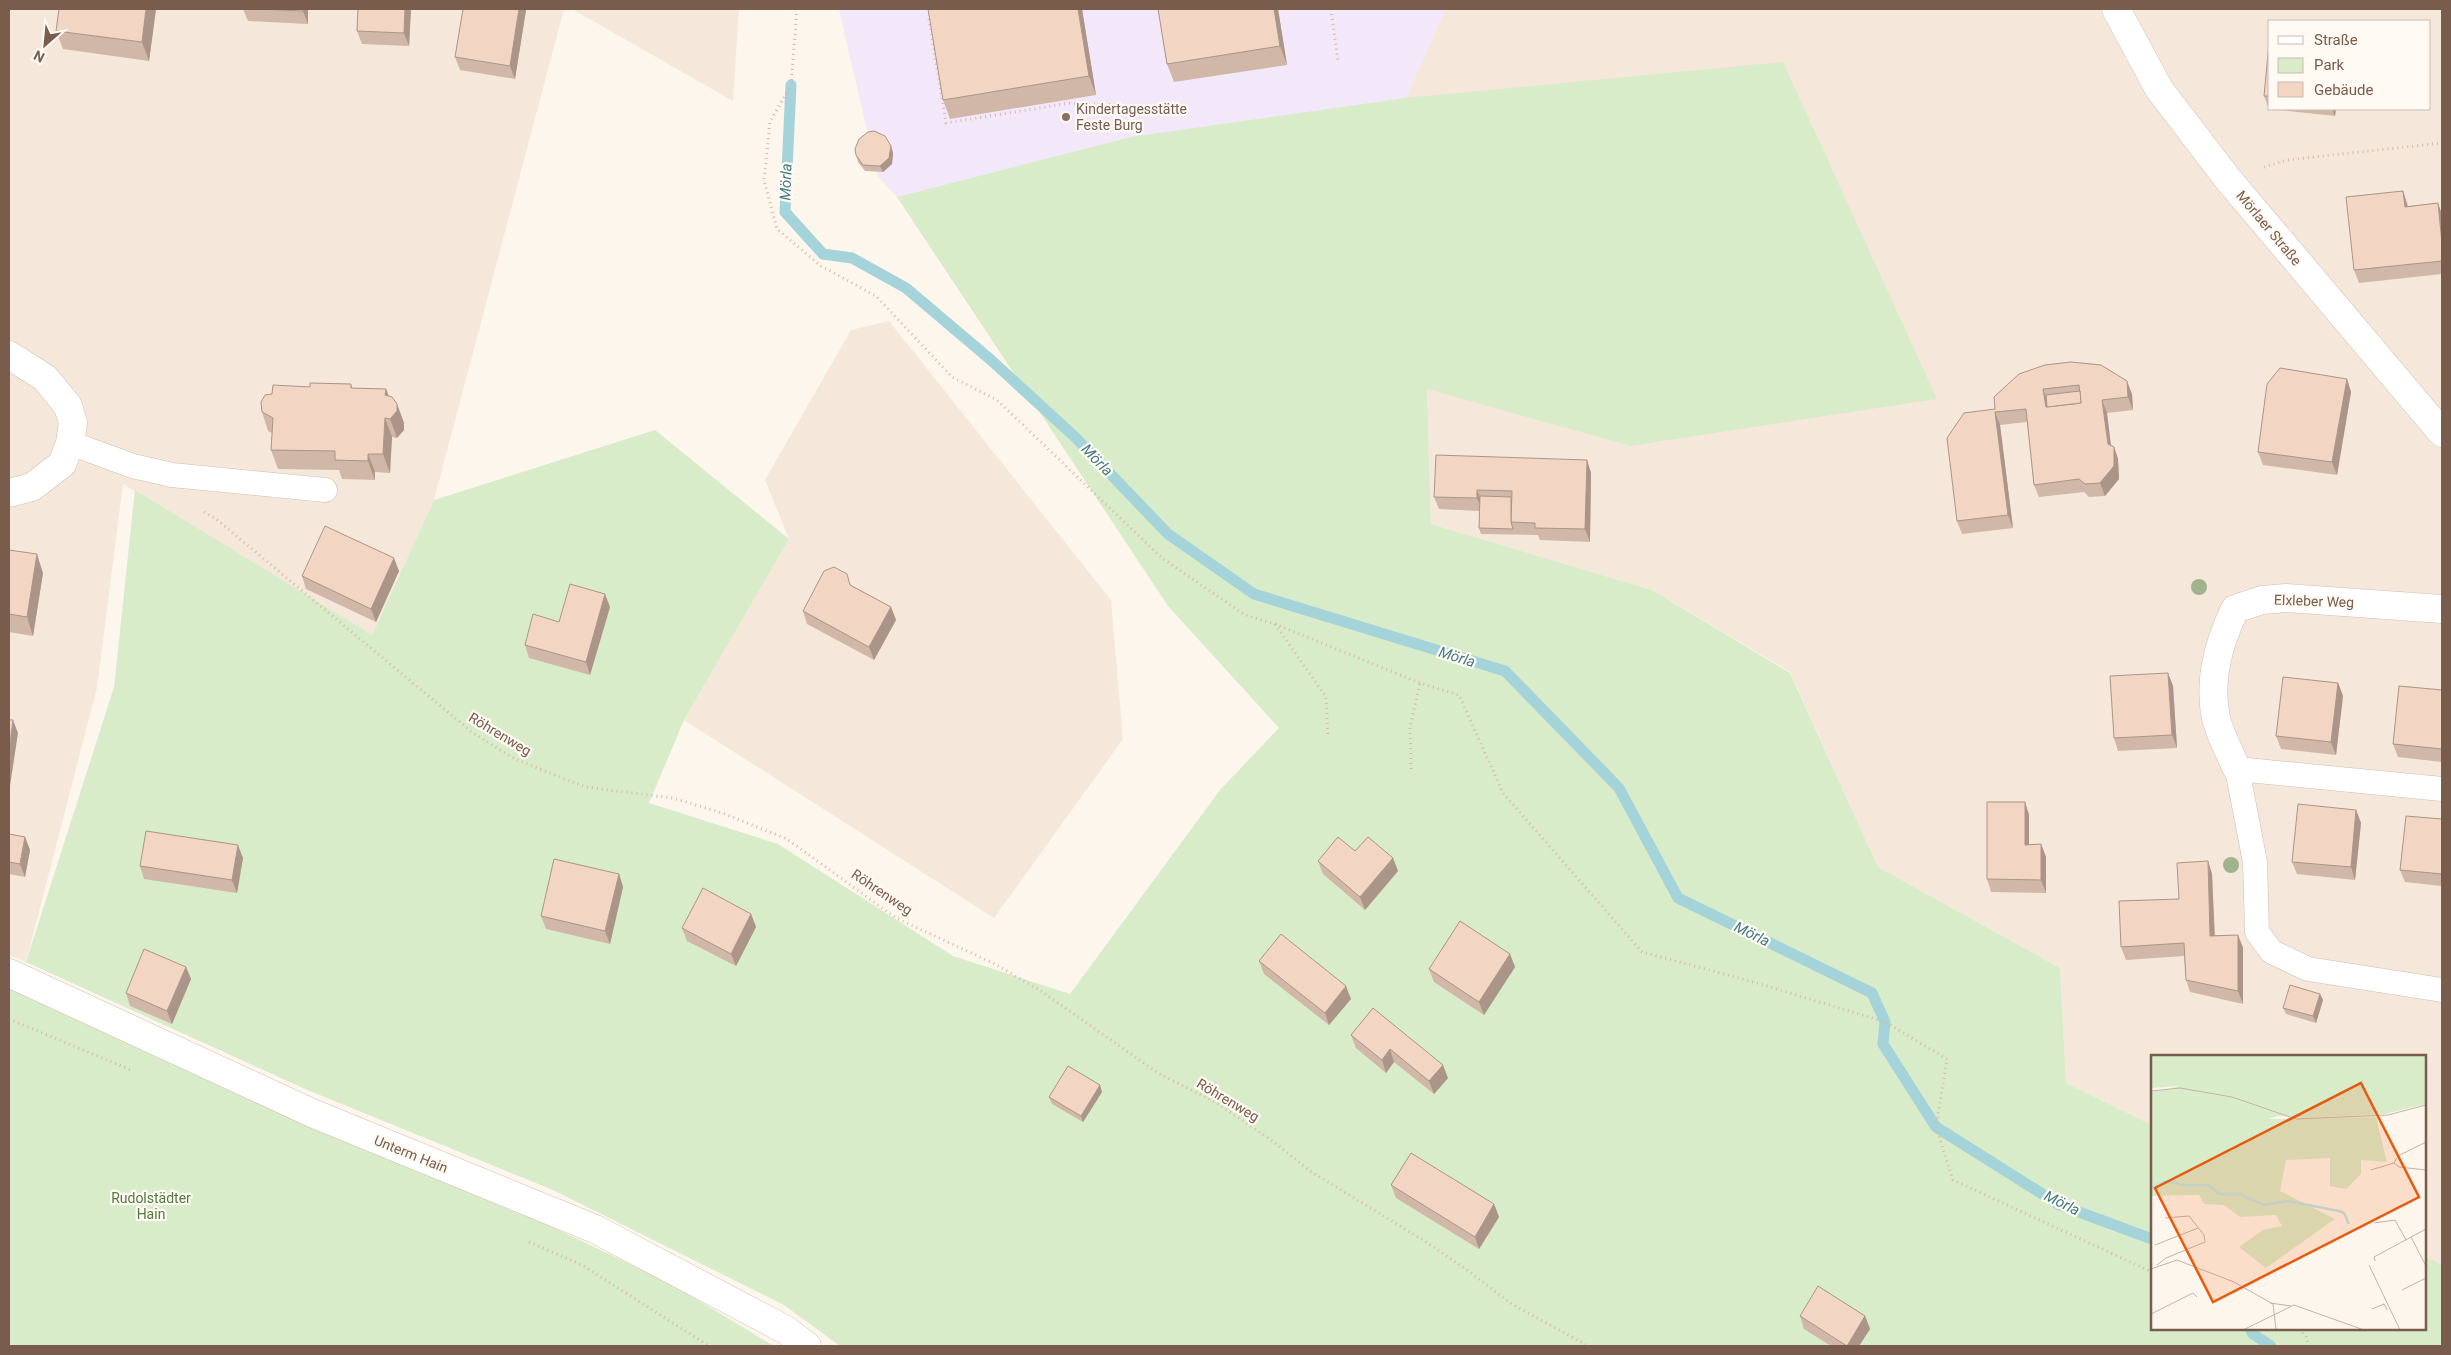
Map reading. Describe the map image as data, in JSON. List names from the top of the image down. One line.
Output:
{"streets":{"street":["Mörlaer Straße","Elxleber Weg","Unterm Hain"],"path":["Röhrenweg"]},"water":["Mörla"],"parks":["Rudolstädter Hain"],"places":["Kindertagesstätte Feste Burg"],"legend":["Straße","Park","Gebäude"],"north":"bottom left"}
